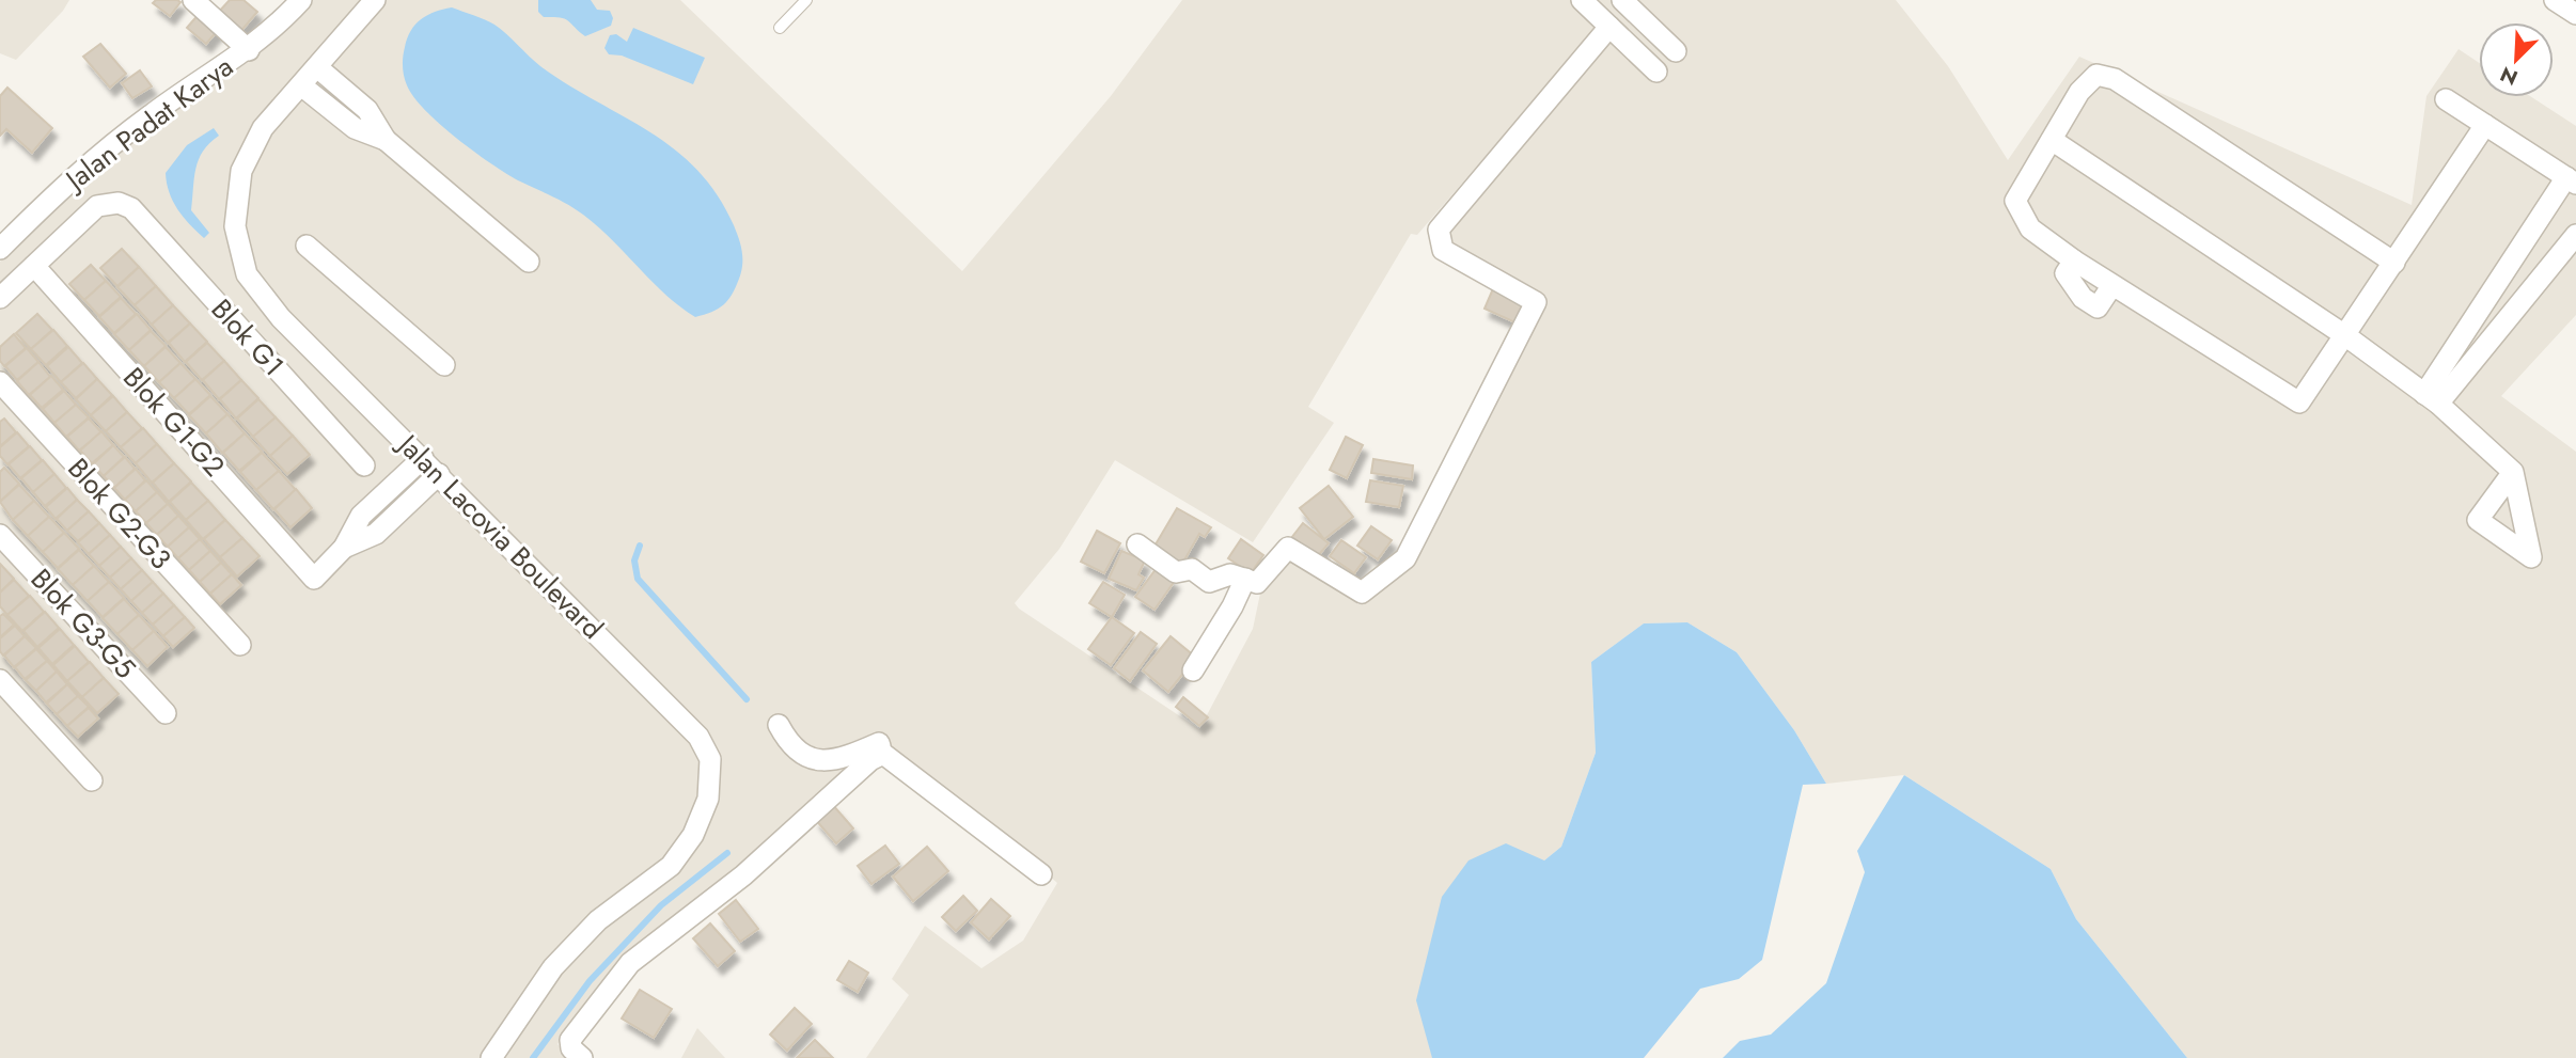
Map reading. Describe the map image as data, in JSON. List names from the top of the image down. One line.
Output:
{"streets":{"street":["Jalan Padat Karya","Blok G1","Blok G1-G2","Blok G2-G3","Jalan Lacovia Boulevard","Blok G3-G5"]},"crossings":[["Blok G1","Blok G1-G2"]],"north":"bottom left"}
